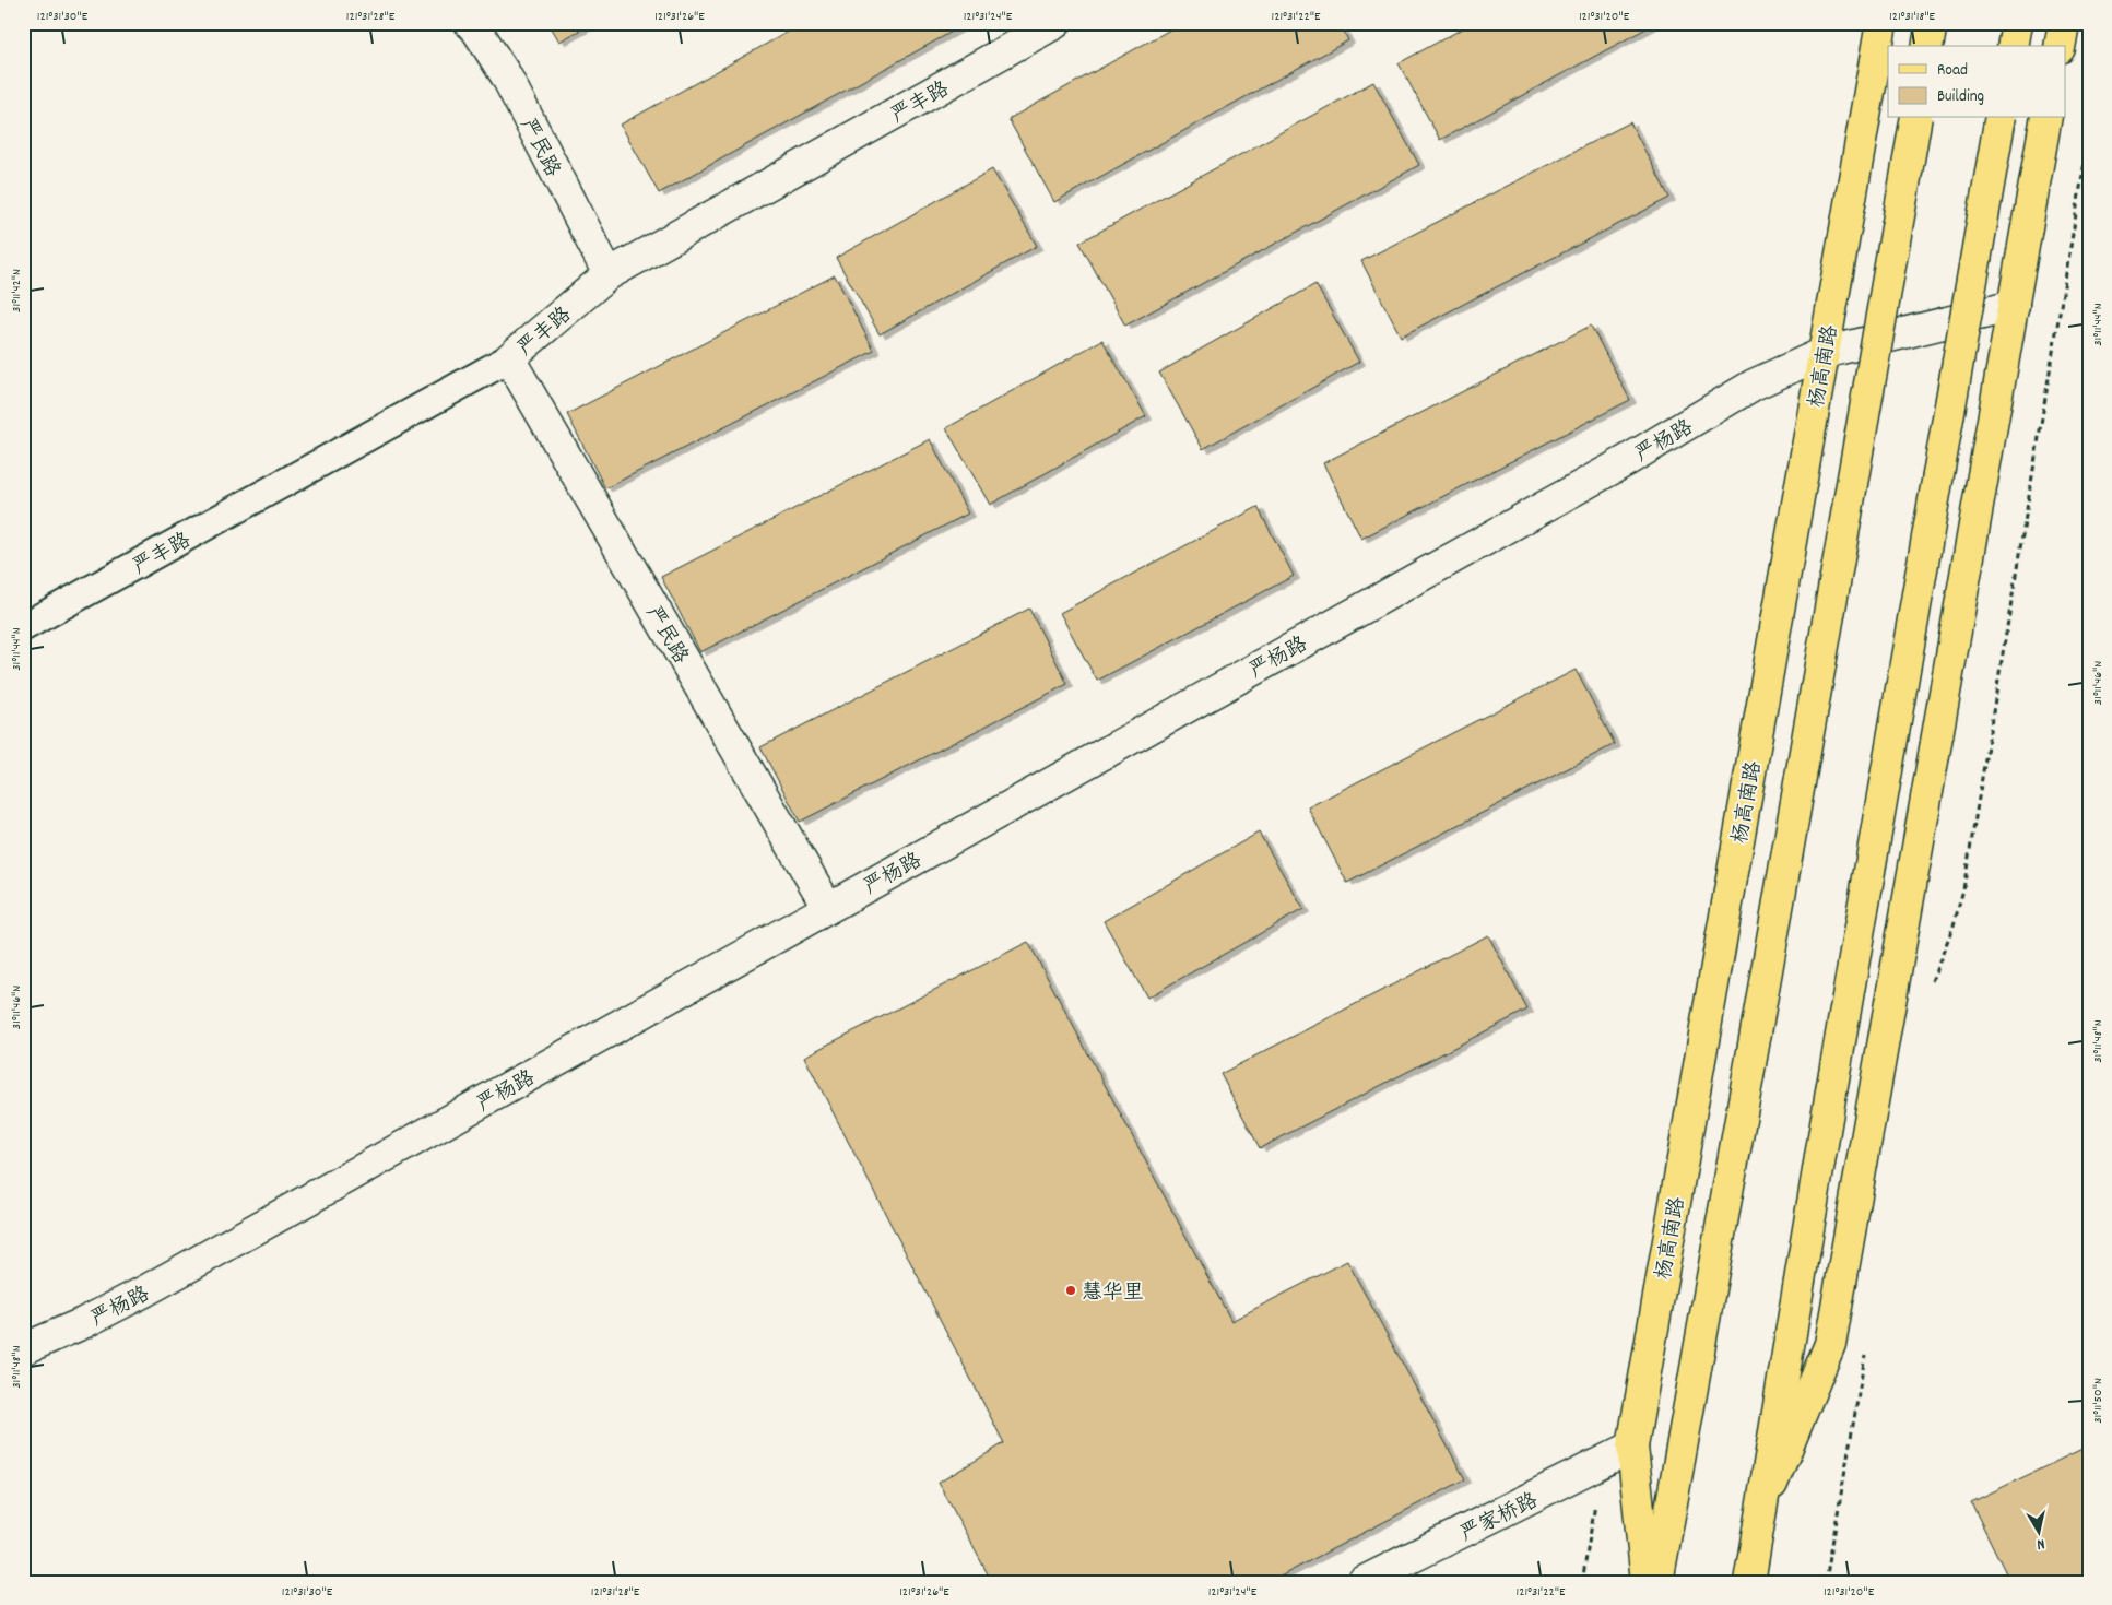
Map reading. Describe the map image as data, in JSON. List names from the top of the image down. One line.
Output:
{"streets":{"main road":["杨高南路"],"street":["严丰路","严民路","严杨路","严家桥路"]},"crossings":[["严丰路","严民路"],["严民路","严杨路"],["杨高南路","严杨路"],["杨高南路","严家桥路"]],"places":["慧华里"],"legend":["Road","Building"],"north":"bottom","coordinates":["121°31'30\"E","121°31'28\"E","121°31'26\"E","121°31'24\"E","121°31'22\"E","121°31'20\"E","121°31'18\"E","31°11'42\"N","31°11'44\"N","31°11'46\"N","31°11'48\"N","31°11'50\"N"]}
